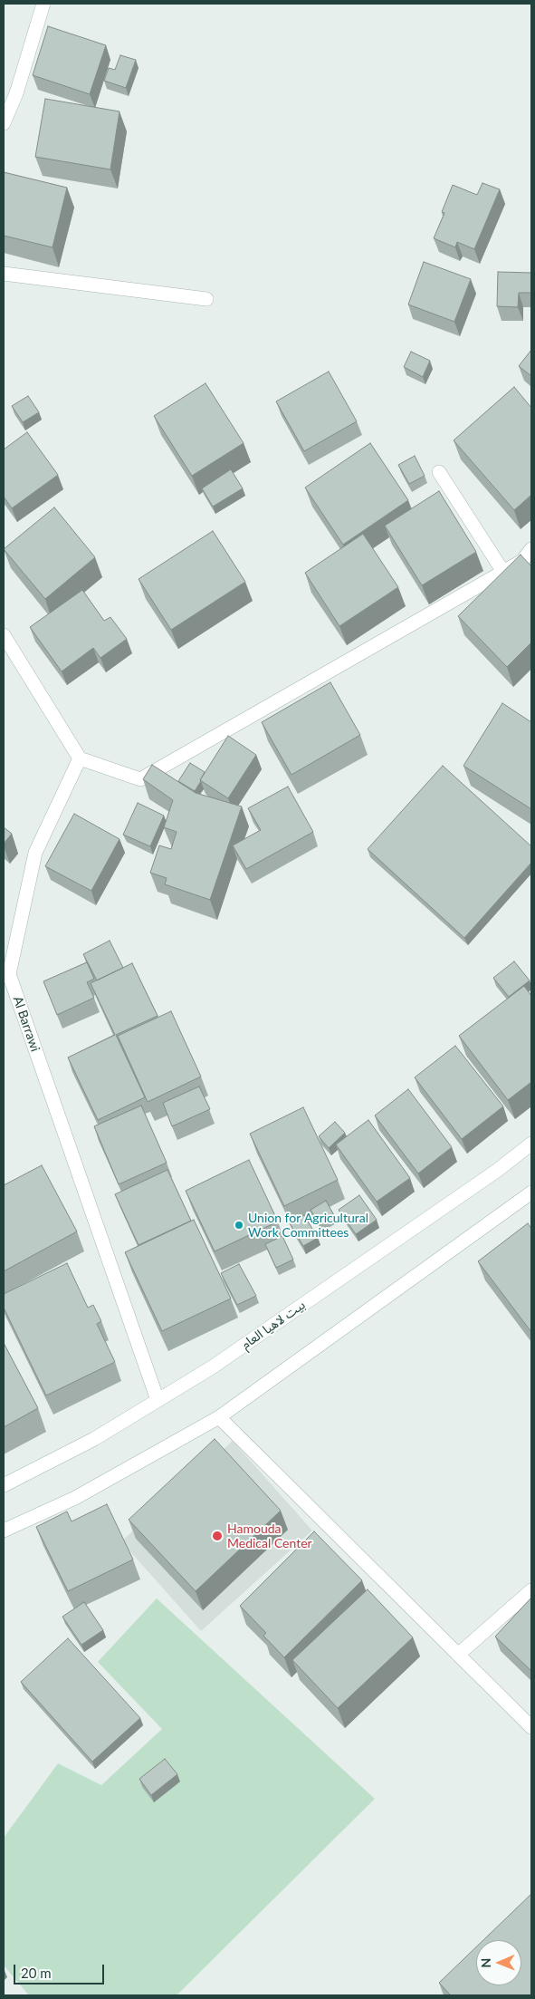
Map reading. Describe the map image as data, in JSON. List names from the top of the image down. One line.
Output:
{"streets":{"street":["Al Barrawi","بيت لاهيا العام"]},"crossings":[["Al Barrawi","بيت لاهيا العام"]],"places":["Union for Agricultural Work Committees","Hamouda Medical Center"],"scale_bar":"20 m","north":"left"}
